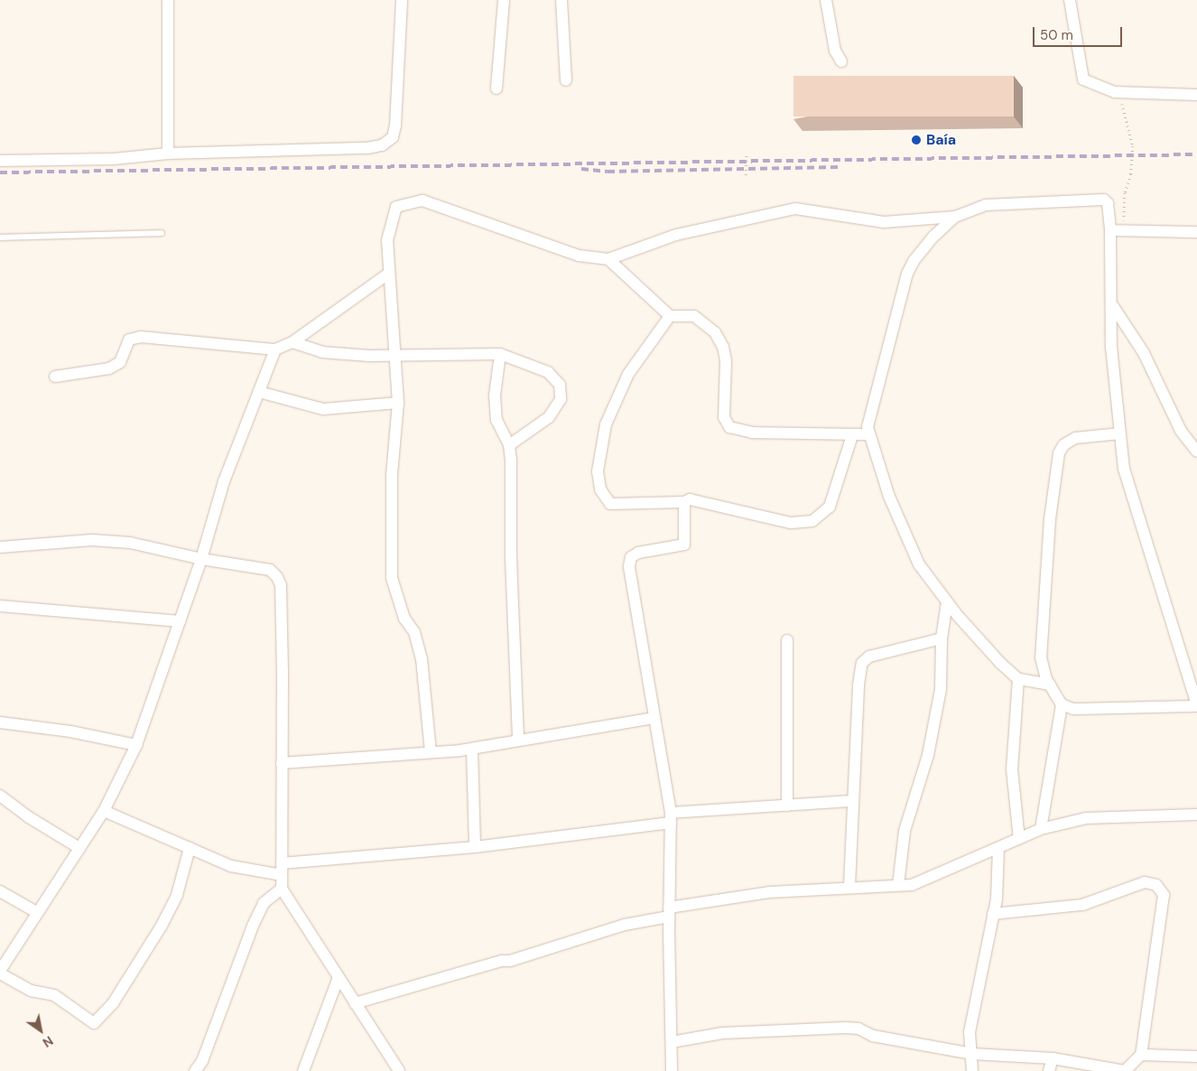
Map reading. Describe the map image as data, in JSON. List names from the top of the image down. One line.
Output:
{"places":["Baía"],"scale_bar":"50 m","north":"bottom right"}
